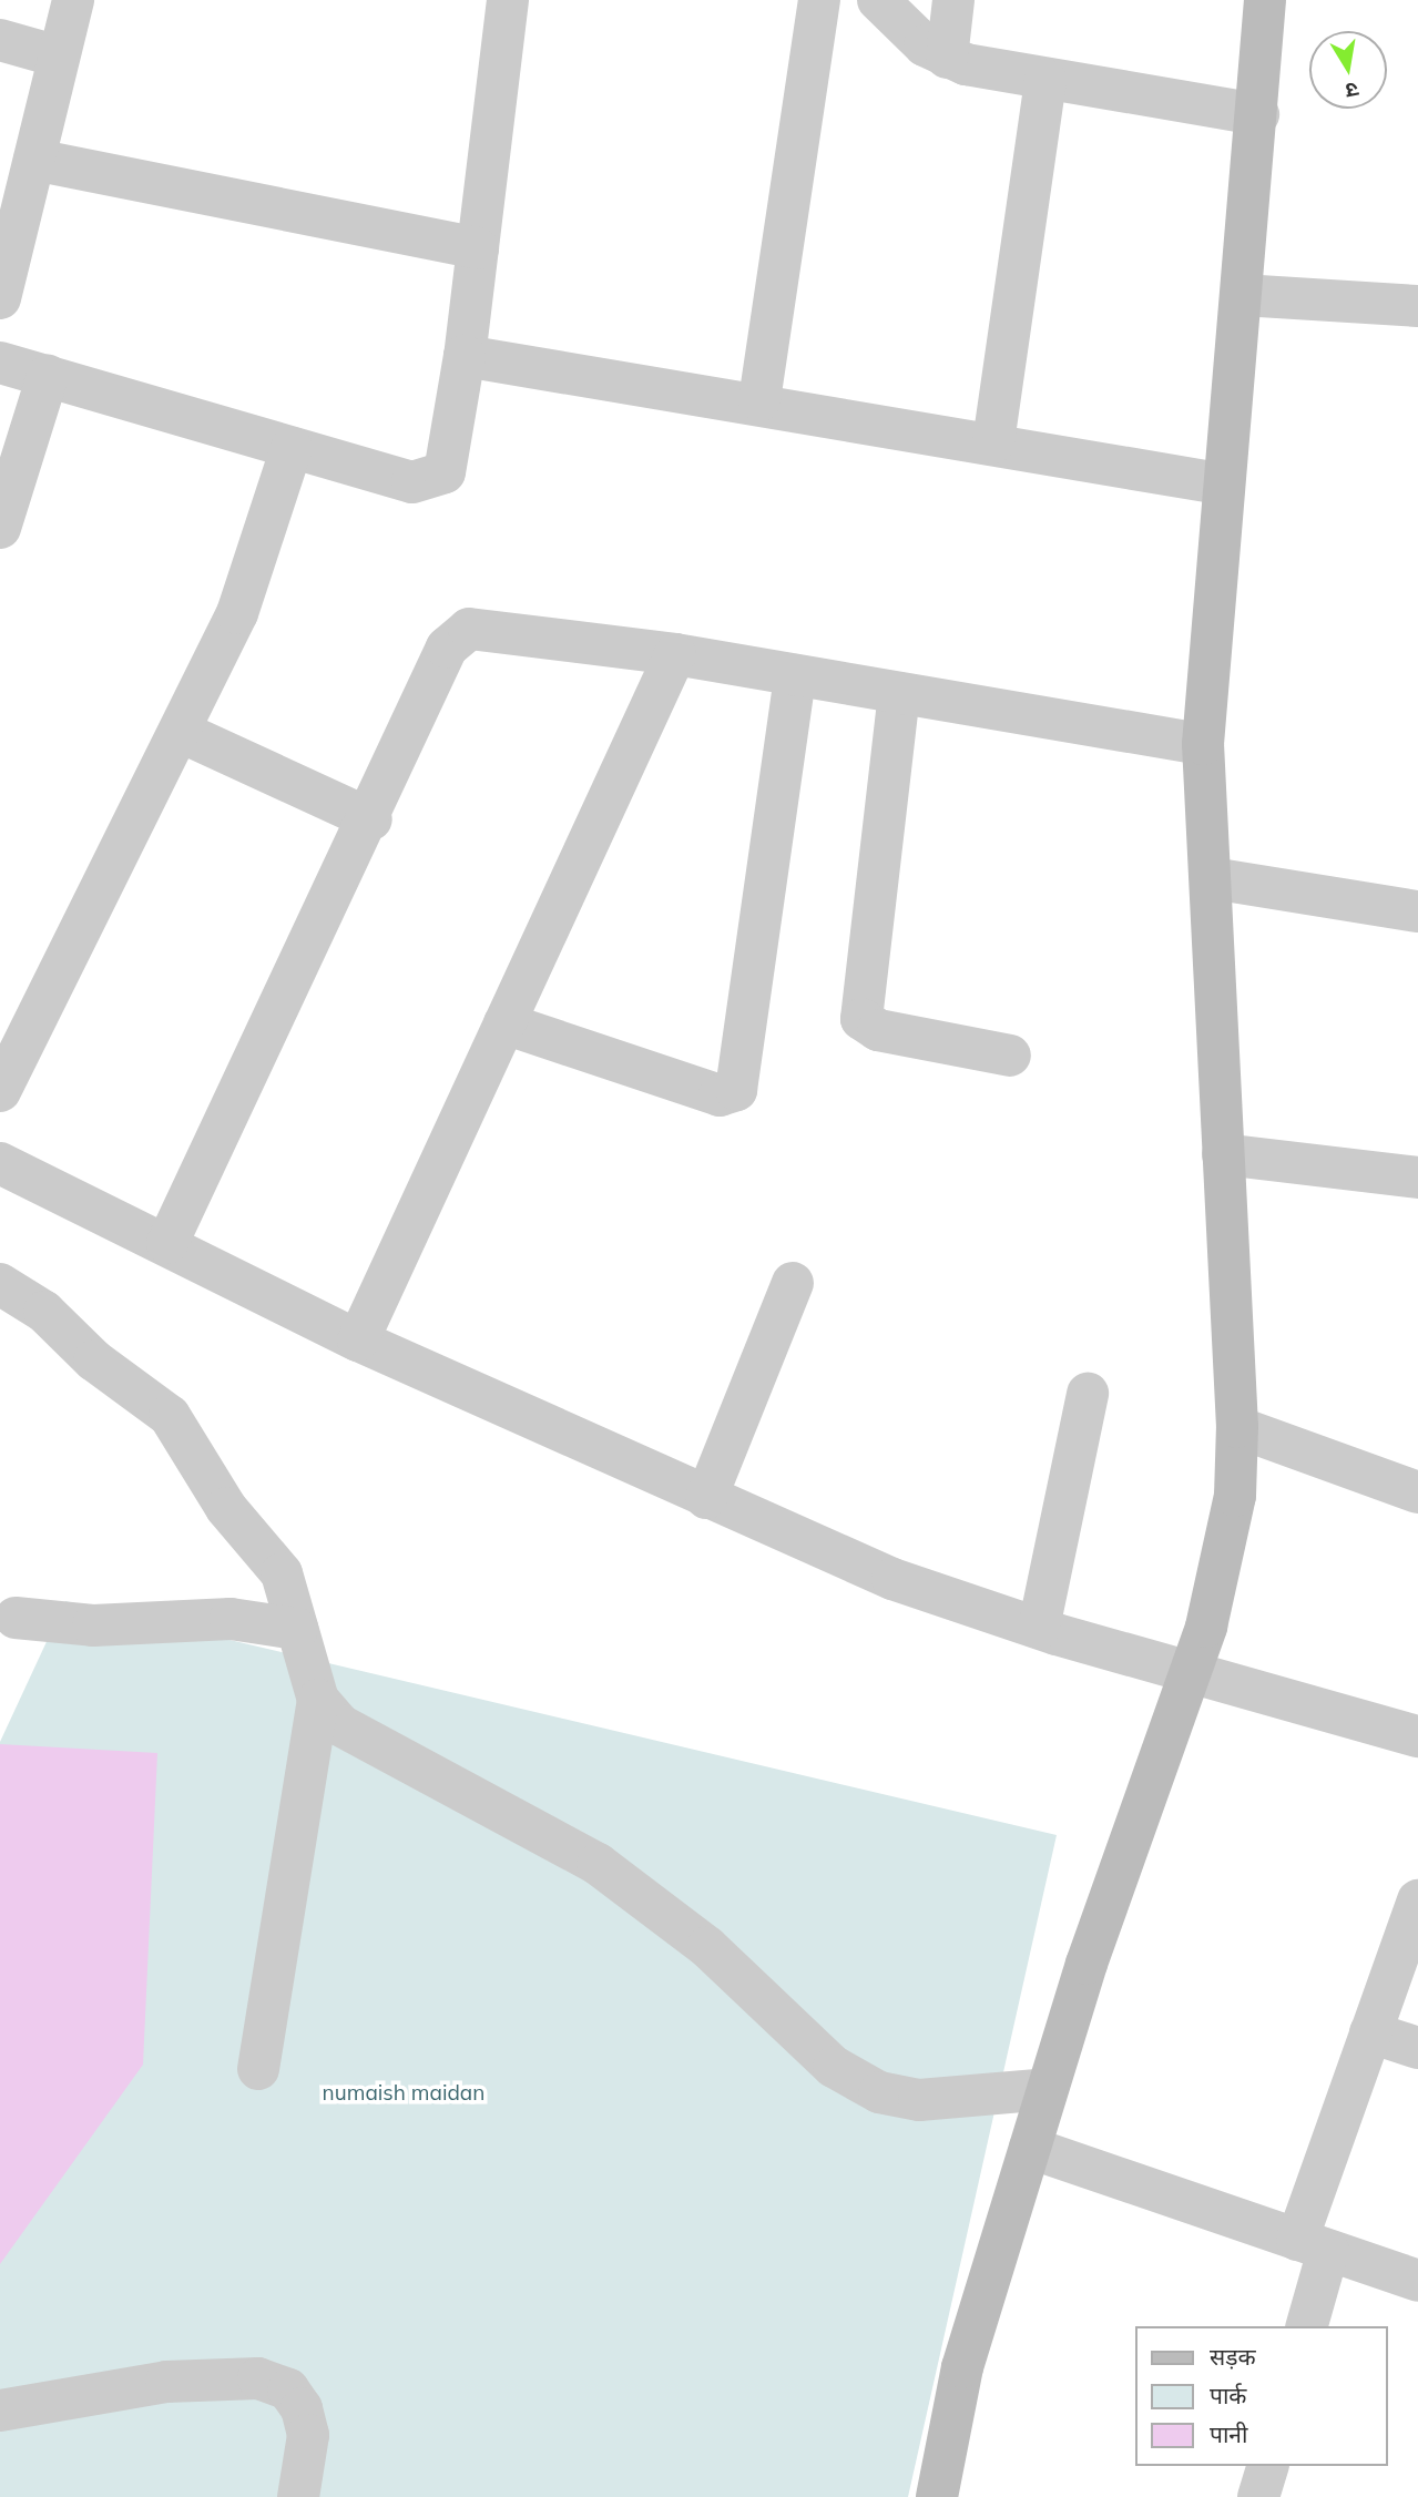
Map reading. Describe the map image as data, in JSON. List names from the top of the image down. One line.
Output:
{"parks":["numaish maidan"],"legend":["सड़क","पार्क","पानी"],"north":"bottom"}
